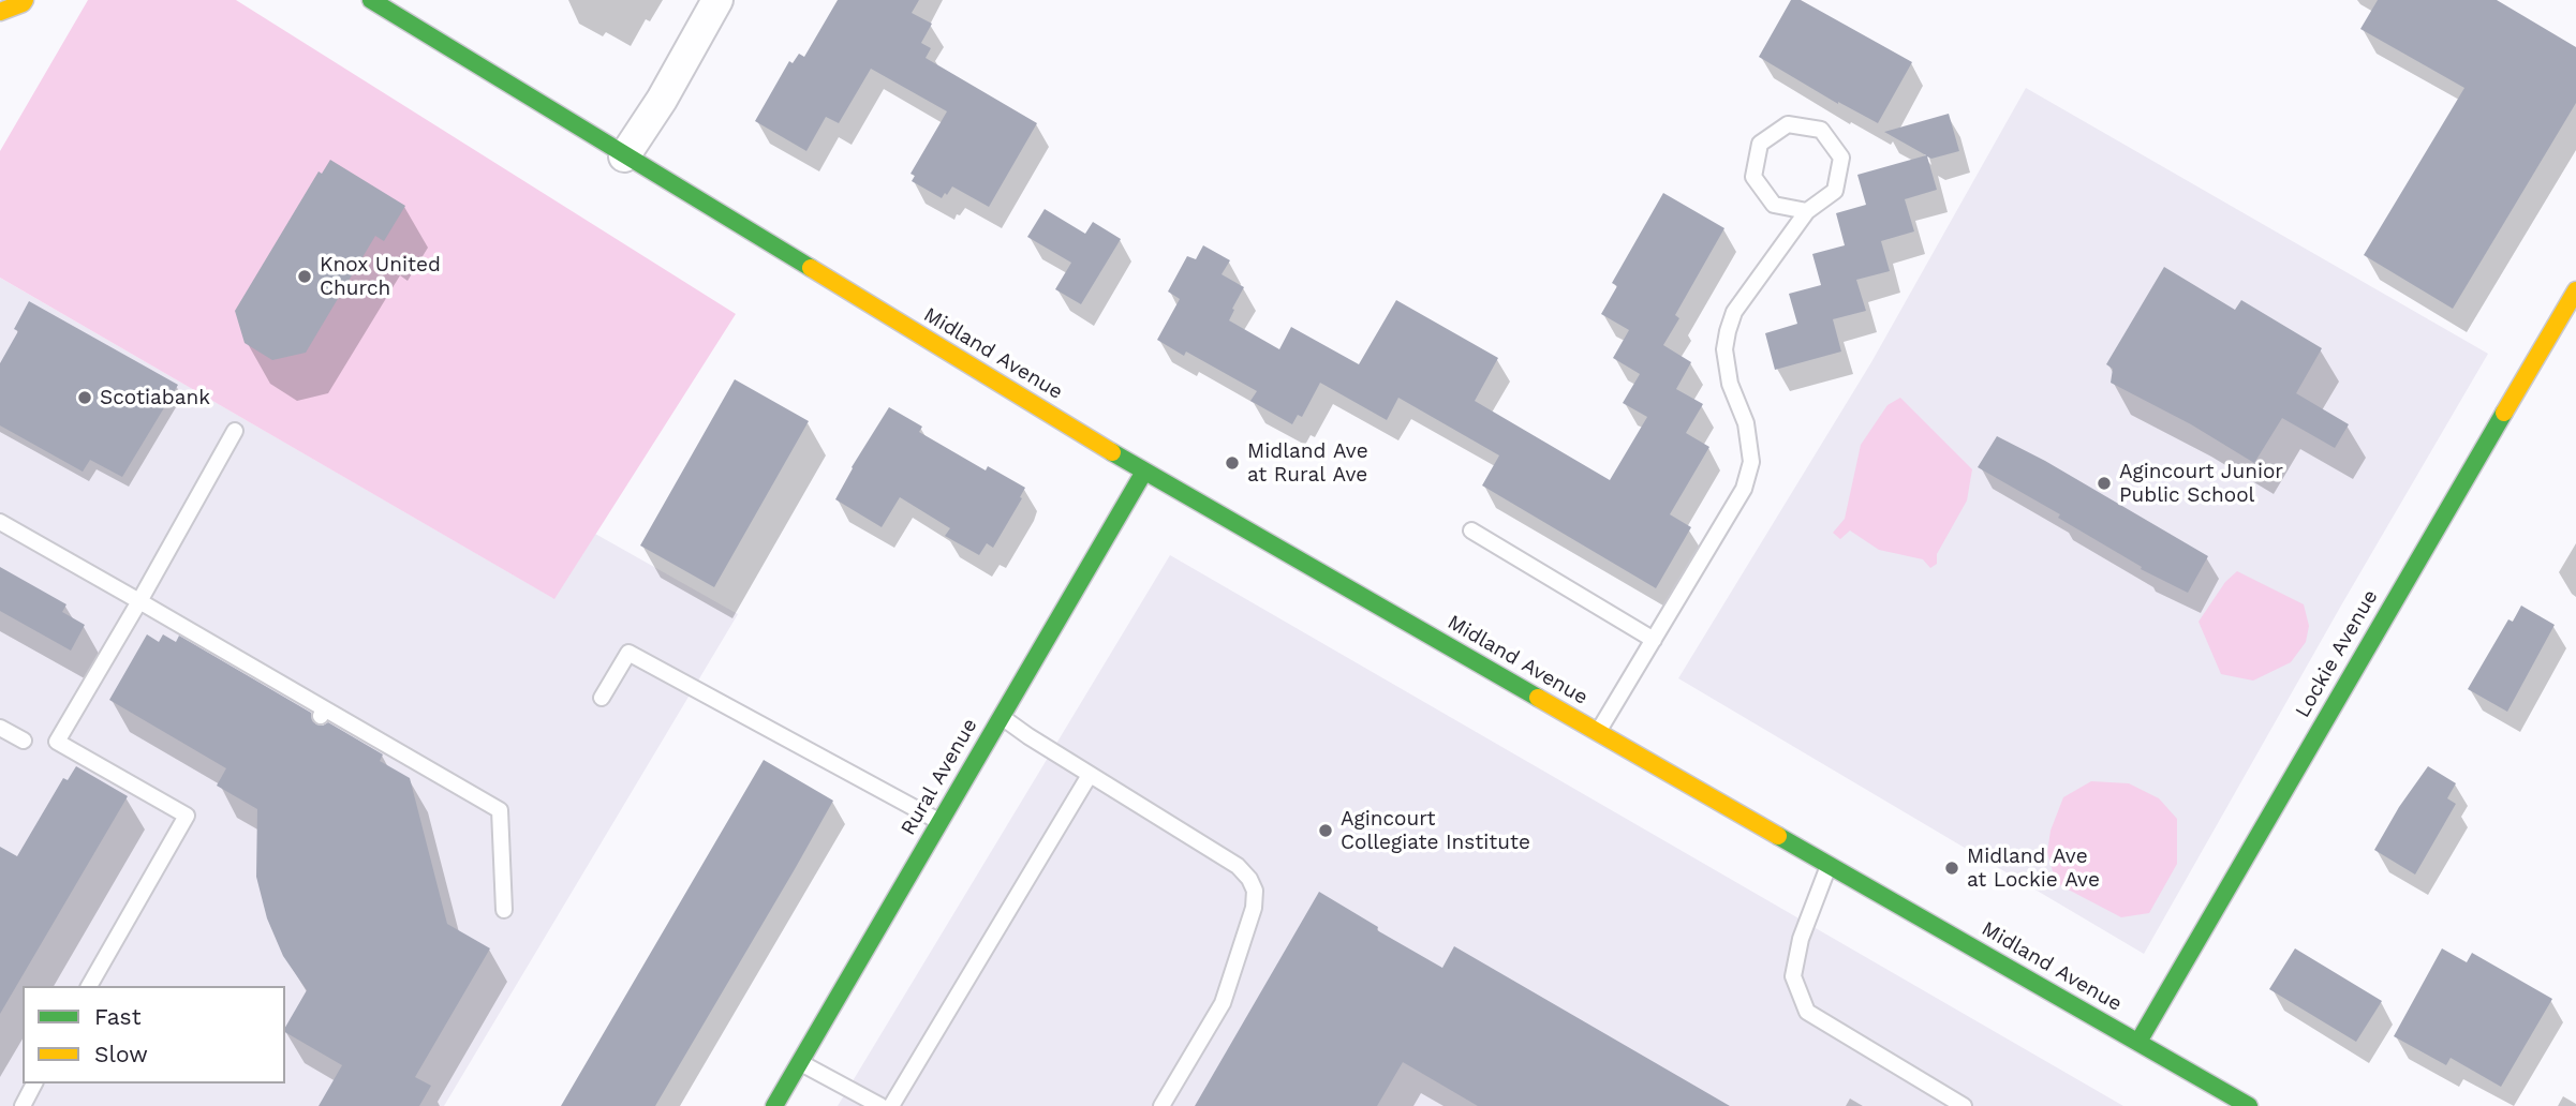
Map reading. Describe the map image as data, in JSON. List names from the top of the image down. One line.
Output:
{"streets":{"main road":["Midland Avenue","Lockie Avenue","Rural Avenue"]},"crossings":[["Midland Avenue","Lockie Avenue"],["Midland Avenue","Rural Avenue"]],"places":["Knox United Church","Scotiabank","Midland Ave at Rural Ave","Agincourt Junior Public School","Agincourt Collegiate Institute","Midland Ave at Lockie Ave"],"legend":["Fast","Slow"]}
